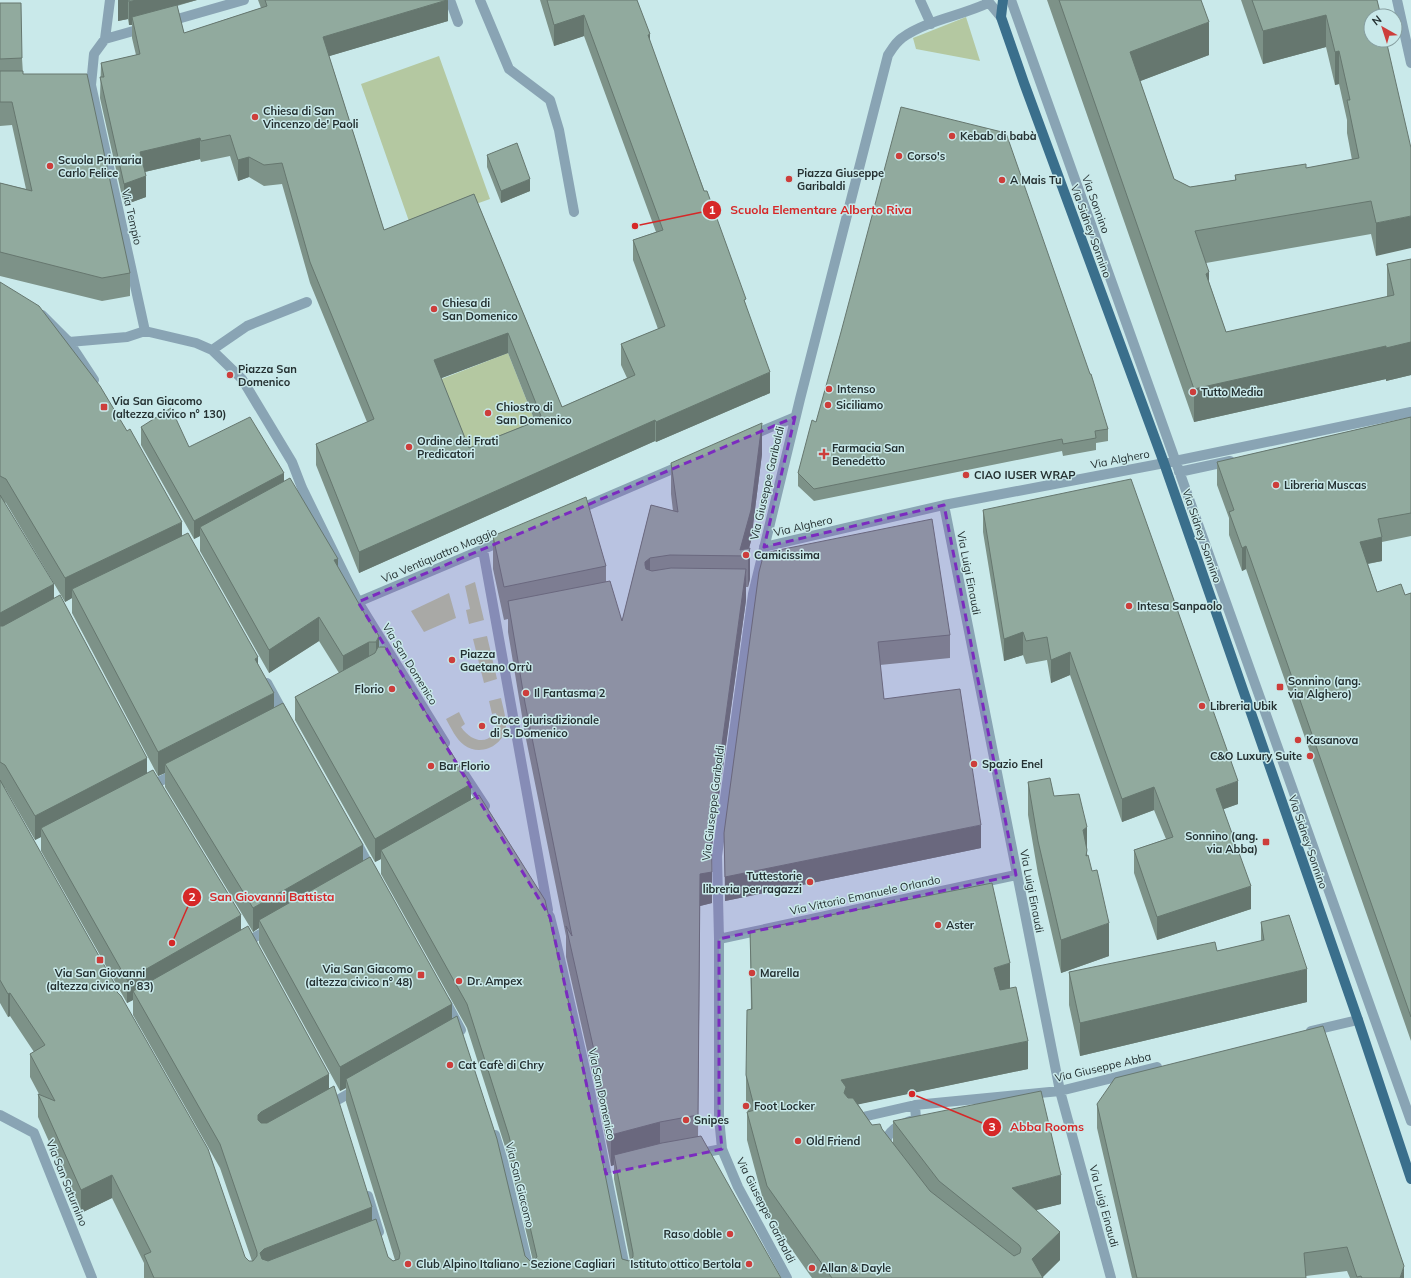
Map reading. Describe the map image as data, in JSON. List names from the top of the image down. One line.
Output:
{"streets":{"main road":["Via Sidney Sonnino"],"street":["Via Sonnino","Via Tempio","Via Alghero","Via Giuseppe Garibaldi","Via Ventiquattro Maggio","Via Luigi Einaudi","Via San Domenico","Via Vittorio Emanuele Orlando","Via Giuseppe Abba","Via San Saturnino","Via San Giacomo"]},"crossings":[["Via Sonnino","Via Alghero"],["Via Sidney Sonnino","Via Alghero"],["Via Alghero","Via Giuseppe Garibaldi"],["Via Alghero","Via Luigi Einaudi"],["Via Giuseppe Garibaldi","Via Vittorio Emanuele Orlando"],["Via Ventiquattro Maggio","Via San Domenico"],["Via Luigi Einaudi","Via Vittorio Emanuele Orlando"],["Via Luigi Einaudi","Via Giuseppe Abba"]],"places":{"other":["Chiesa di San Vincenzo de' Paoli","Kebab di babà","Corso's","Scuola Primaria Carlo Felice","Piazza Giuseppe Garibaldi","A Mais Tu","Scuola Elementare Alberto Riva","Chiesa di San Domenico","Piazza San Domenico","Intenso","Tutto Media","Siciliamo","Chiostro di San Domenico","Ordine dei Frati Predicatori","CIAO IUSER WRAP","Libreria Muscas","Camicissima","Intesa Sanpaolo","Piazza Gaetano Orrù","Florio","Il Fantasma 2","Libreria Ubik","Croce giurisdizionale di S. Domenico","Kasanova","C&O Luxury Suite","Spazio Enel","Bar Florio","Tuttestorie libreria per ragazzi","Aster","San Giovanni Battista","Marella","Dr. Ampex","Cat Cafè di Chry","Abba Rooms","Foot Locker","Snipes","Old Friend","Raso doble","Club Alpino Italiano - Sezione Cagliari","Istituto ottico Bertola","Allan & Dayle"],"transit":["Via San Giacomo (altezza civico n° 130)","Sonnino (ang. via Alghero)","Sonnino (ang. via Abba)","Via San Giovanni (altezza civico n° 83)","Via San Giacomo (altezza civico n° 48)"],"health":["Farmacia San Benedetto"]},"north":"top left"}
